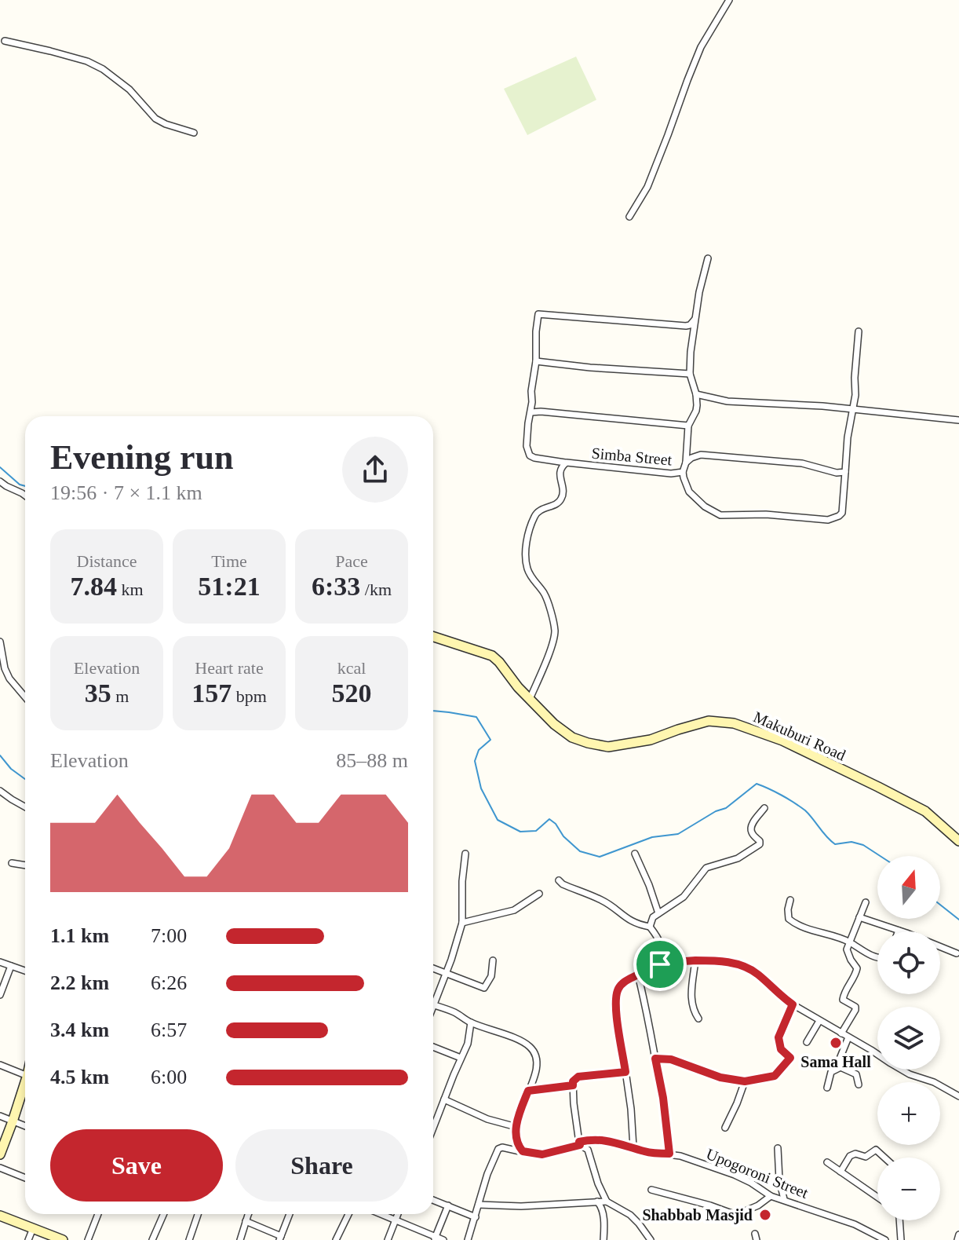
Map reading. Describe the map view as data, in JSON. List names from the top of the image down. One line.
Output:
{"streets":{"street":["Simba Street","Makuburi Road","Upogoroni Street"]},"places":["Sama Hall","Shabbab Masjid"],"north":"top","page":{"heading":["Evening run","19:56 · 7 × 1.1 km"],"stats":[["Distance","7.84 km"],["Time","51:21"],["Pace","6:33 /km"],["Elevation","35 m"],["Heart rate","157 bpm"],["kcal","520"]],"chart":["Elevation","85–88 m"],"map_buttons":["+","−"],"list":[{"name":"1.1 km","note":"7:00"},{"name":"2.2 km","note":"6:26"},{"name":"3.4 km","note":"6:57"},{"name":"4.5 km","note":"6:00"}],"buttons":["Save","Share"]}}
